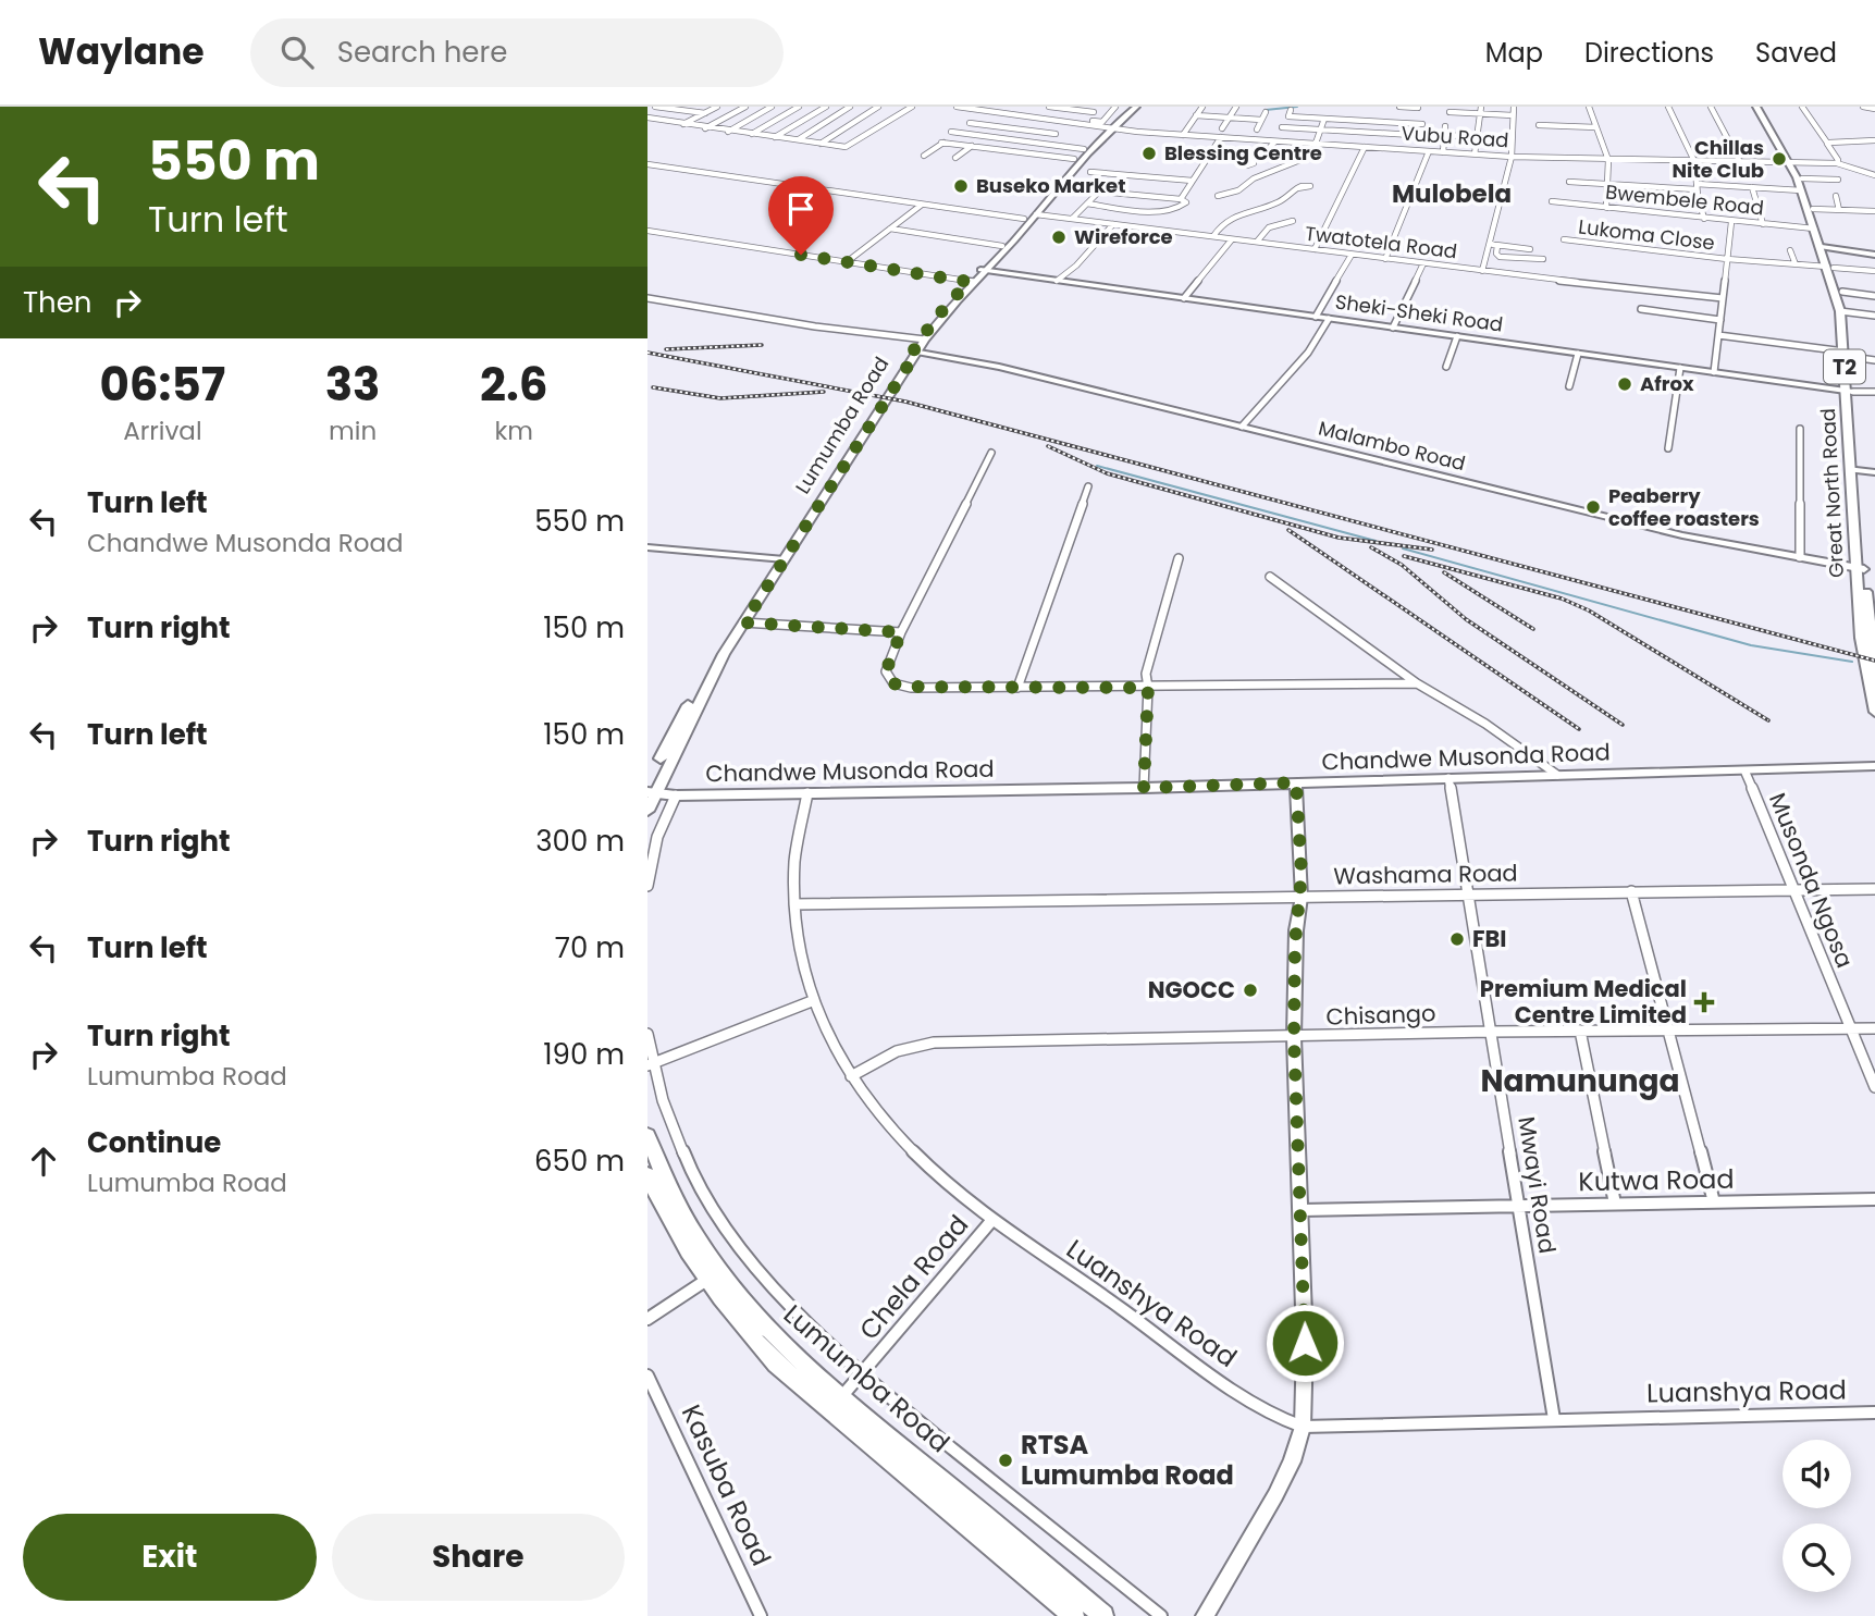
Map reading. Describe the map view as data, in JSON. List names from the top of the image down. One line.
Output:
{"streets":{"main road":["T2","Lumumba Road","Great North Road"],"street":["Vubu Road","Bwembele Road","Lukoma Close","Twatotela Road","Sheki-Sheki Road","Malambo Road","Chandwe Musonda Road","Washama Road","Musonda Ngosa","Chisango","Kutwa Road","Mwayi Road","Chela Road","Luanshya Road","Kasuba Road"]},"crossings":[["Vubu Road","Lumumba Road"],["Vubu Road","Great North Road"],["Bwembele Road","Great North Road"],["Lukoma Close","Great North Road"],["Twatotela Road","Lumumba Road"],["Sheki-Sheki Road","Lumumba Road"],["Sheki-Sheki Road","Great North Road"],["Lumumba Road","Malambo Road"],["Lumumba Road","Chandwe Musonda Road"],["Lumumba Road","Chela Road"],["Malambo Road","Great North Road"],["Chandwe Musonda Road","Musonda Ngosa"],["Chandwe Musonda Road","Mwayi Road"],["Chandwe Musonda Road","Luanshya Road"],["Washama Road","Musonda Ngosa"],["Washama Road","Mwayi Road"],["Washama Road","Luanshya Road"],["Musonda Ngosa","Chisango"],["Chisango","Mwayi Road"],["Chisango","Luanshya Road"],["Kutwa Road","Mwayi Road"],["Mwayi Road","Luanshya Road"],["Chela Road","Luanshya Road"]],"districts":["Mulobela","Namununga"],"places":{"other":["Blessing Centre","Chillas Nite Club","Buseko Market","Wireforce","Afrox","Peaberry coffee roasters","FBI","NGOCC","RTSA Lumumba Road"],"health":["Premium Medical Centre Limited"]},"page":{"header":"Waylane","search":"Search here","nav":["Map","Directions","Saved"],"turn":["550 m","Turn left"],"then":"Then","eta":["06:57","Arrival","33","min","2.6","km"],"list":[{"name":"Turn left","note":"Chandwe Musonda Road","value":"550 m"},{"name":"Turn right","value":"150 m"},{"name":"Turn left","value":"150 m"},{"name":"Turn right","value":"300 m"},{"name":"Turn left","value":"70 m"},{"name":"Turn right","note":"Lumumba Road","value":"190 m"},{"name":"Continue","note":"Lumumba Road","value":"650 m"}],"buttons":["Exit","Share"]}}
